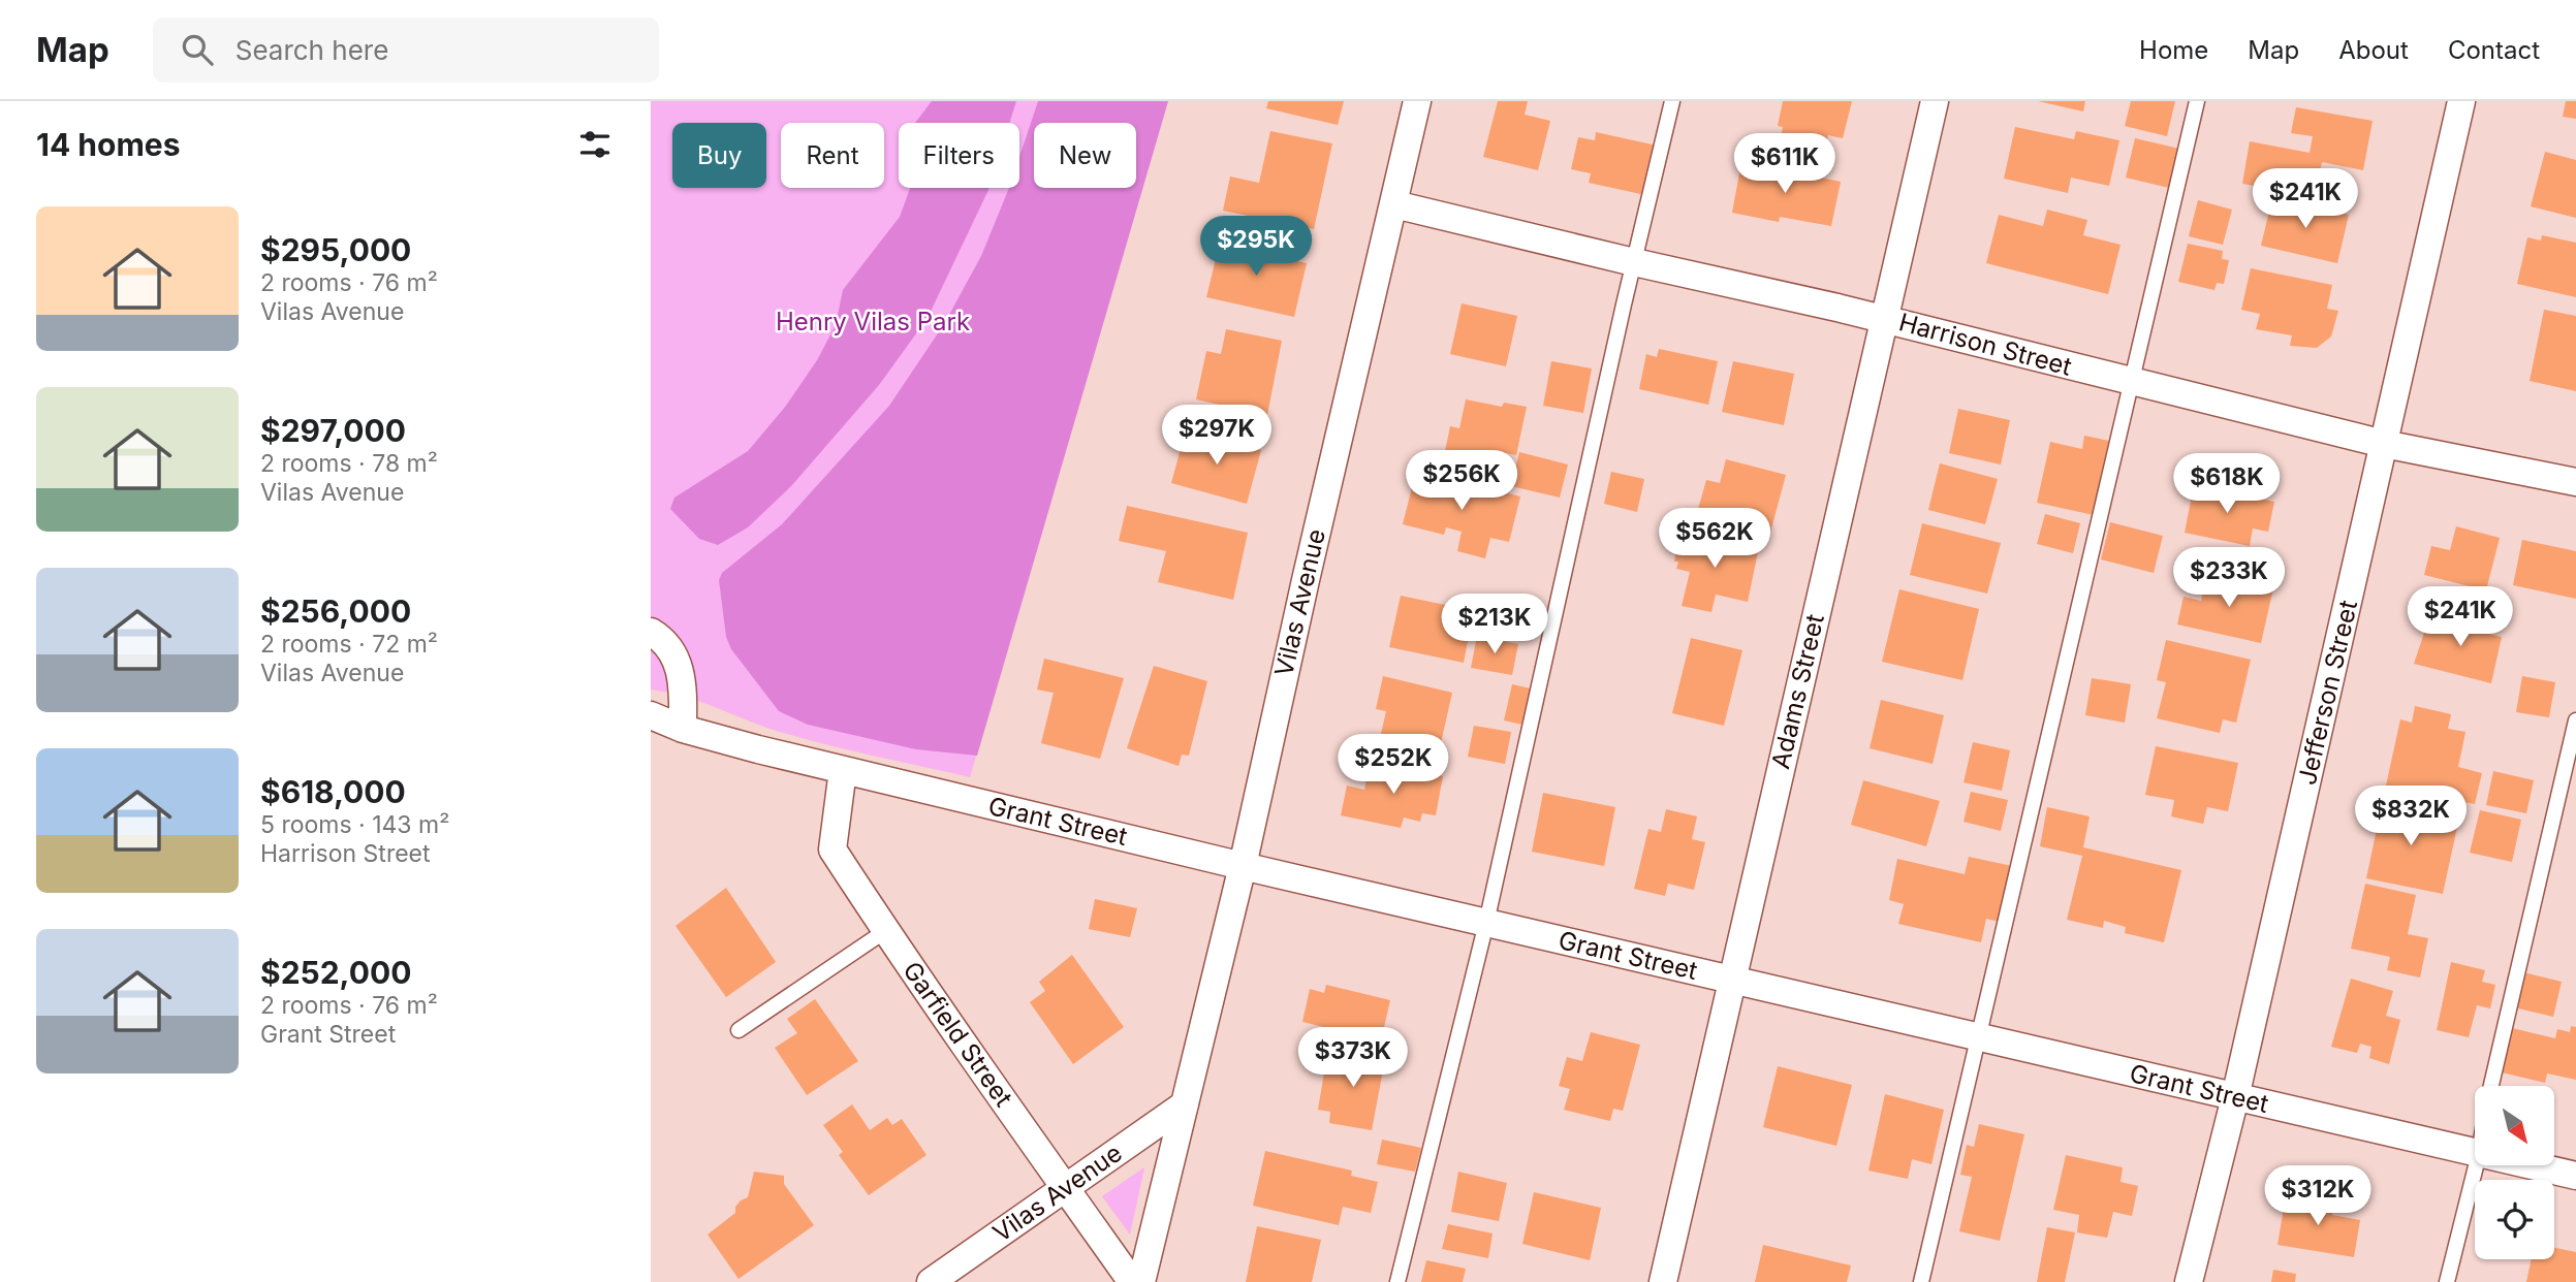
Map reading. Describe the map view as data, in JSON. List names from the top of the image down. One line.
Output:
{"streets":{"street":["Harrison Street","Vilas Avenue","Adams Street","Jefferson Street","Grant Street","Garfield Street"]},"crossings":[["Harrison Street","Vilas Avenue"],["Harrison Street","Adams Street"],["Harrison Street","Jefferson Street"],["Vilas Avenue","Grant Street"],["Vilas Avenue","Garfield Street"],["Adams Street","Grant Street"],["Jefferson Street","Grant Street"],["Grant Street","Garfield Street"]],"parks":["Henry Vilas Park"],"north":"bottom right","page":{"header":"Map","search":"Search here","nav":["Home","Map","About","Contact"],"heading":"14 homes","chip":["Buy","Rent","Filters","New"],"price":["$611K","$241K","$295K","$297K","$256K","$618K","$562K","$233K","$241K","$213K","$252K","$832K","$373K","$312K"],"list":[{"name":"$295,000","note":"2 rooms · 76 m² · Vilas Avenue"},{"name":"$297,000","note":"2 rooms · 78 m² · Vilas Avenue"},{"name":"$256,000","note":"2 rooms · 72 m² · Vilas Avenue"},{"name":"$618,000","note":"5 rooms · 143 m² · Harrison Street"},{"name":"$252,000","note":"2 rooms · 76 m² · Grant Street"}]}}
